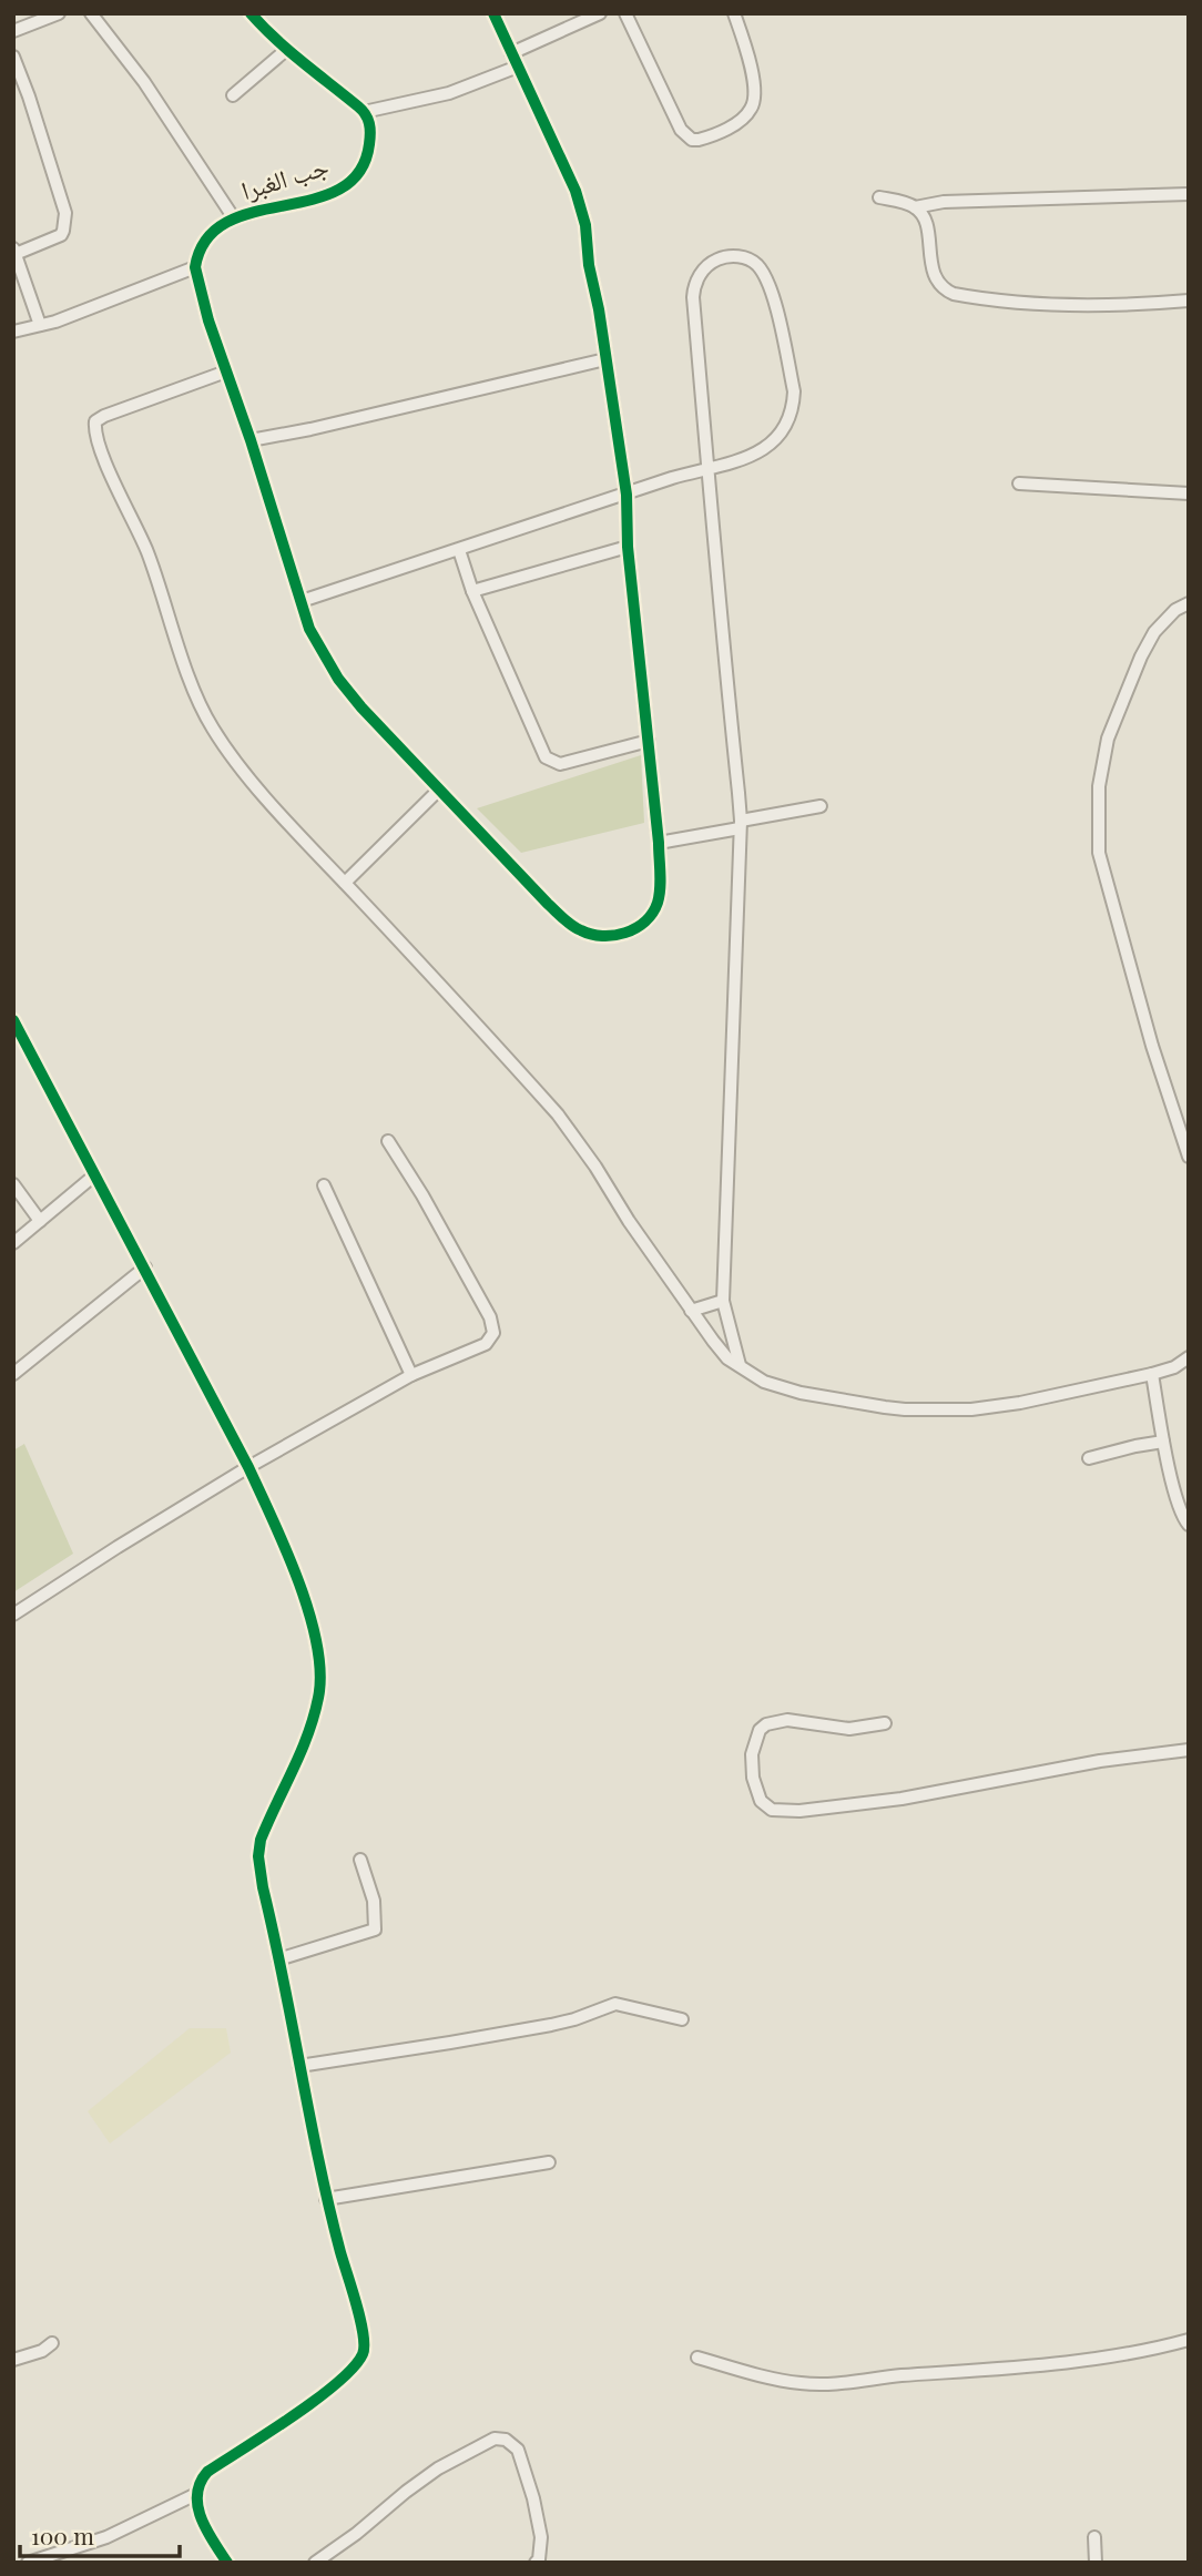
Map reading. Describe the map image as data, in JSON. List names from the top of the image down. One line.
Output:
{"streets":{"street":["جب الغبرا"]},"scale_bar":"100 m"}
